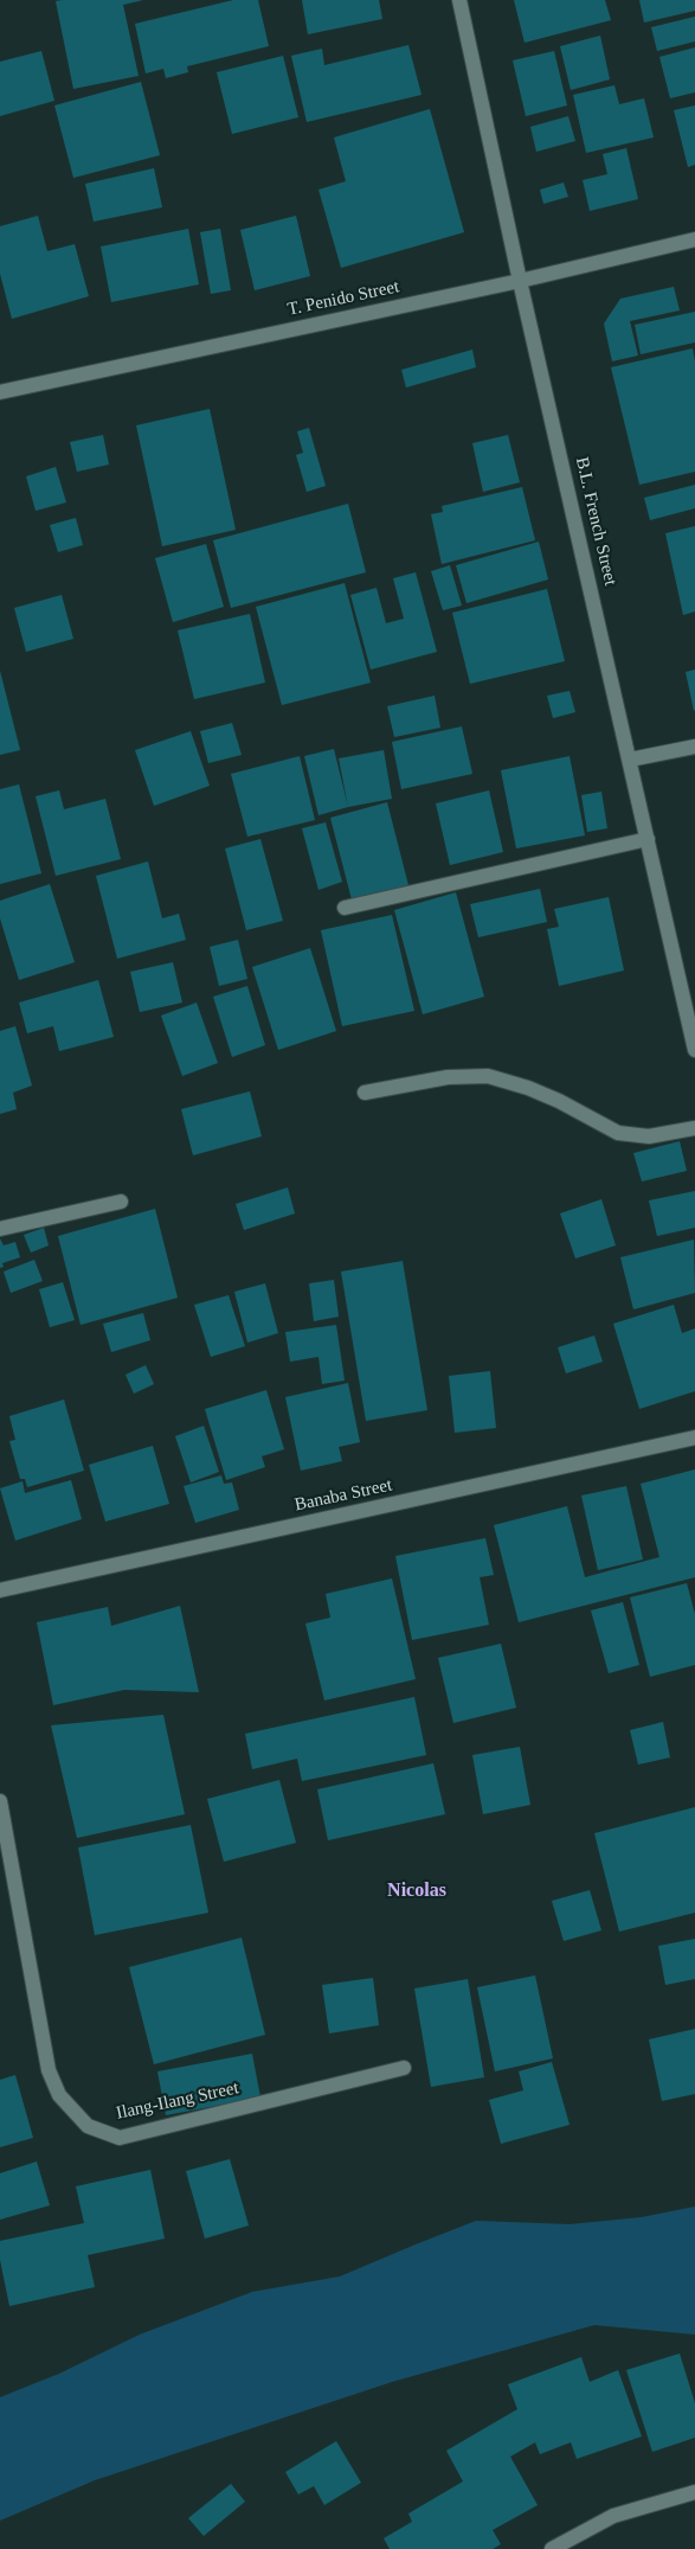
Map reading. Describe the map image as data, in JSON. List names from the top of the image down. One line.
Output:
{"streets":{"street":["T. Penido Street","B.L. French Street","Banaba Street","Ilang-Ilang Street"]},"crossings":[["T. Penido Street","B.L. French Street"]],"districts":["Nicolas"]}
